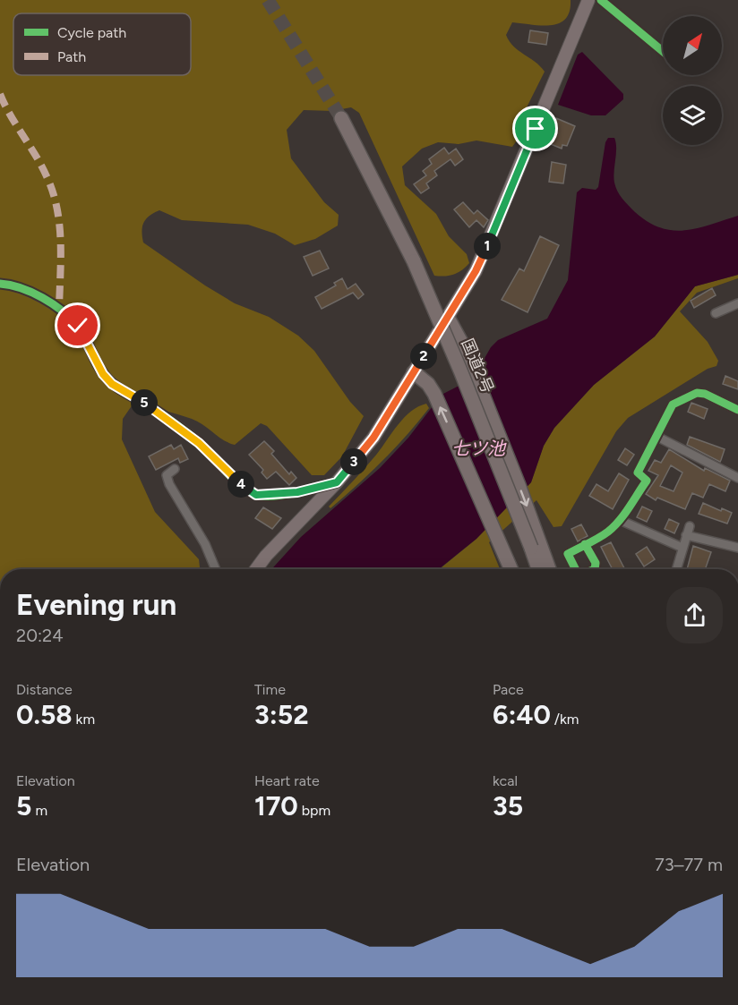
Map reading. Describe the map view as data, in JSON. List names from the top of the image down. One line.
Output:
{"streets":{"highway":["国道2号"]},"water":["七ツ池"],"legend":["Cycle path","Path"],"north":"top right","page":{"pins":["1","2","5","3","4"],"heading":["Evening run","20:24"],"stats":[["Distance","0.58 km"],["Time","3:52"],["Pace","6:40 /km"],["Elevation","5 m"],["Heart rate","170 bpm"],["kcal","35"]],"chart":["Elevation","73–77 m"]}}
